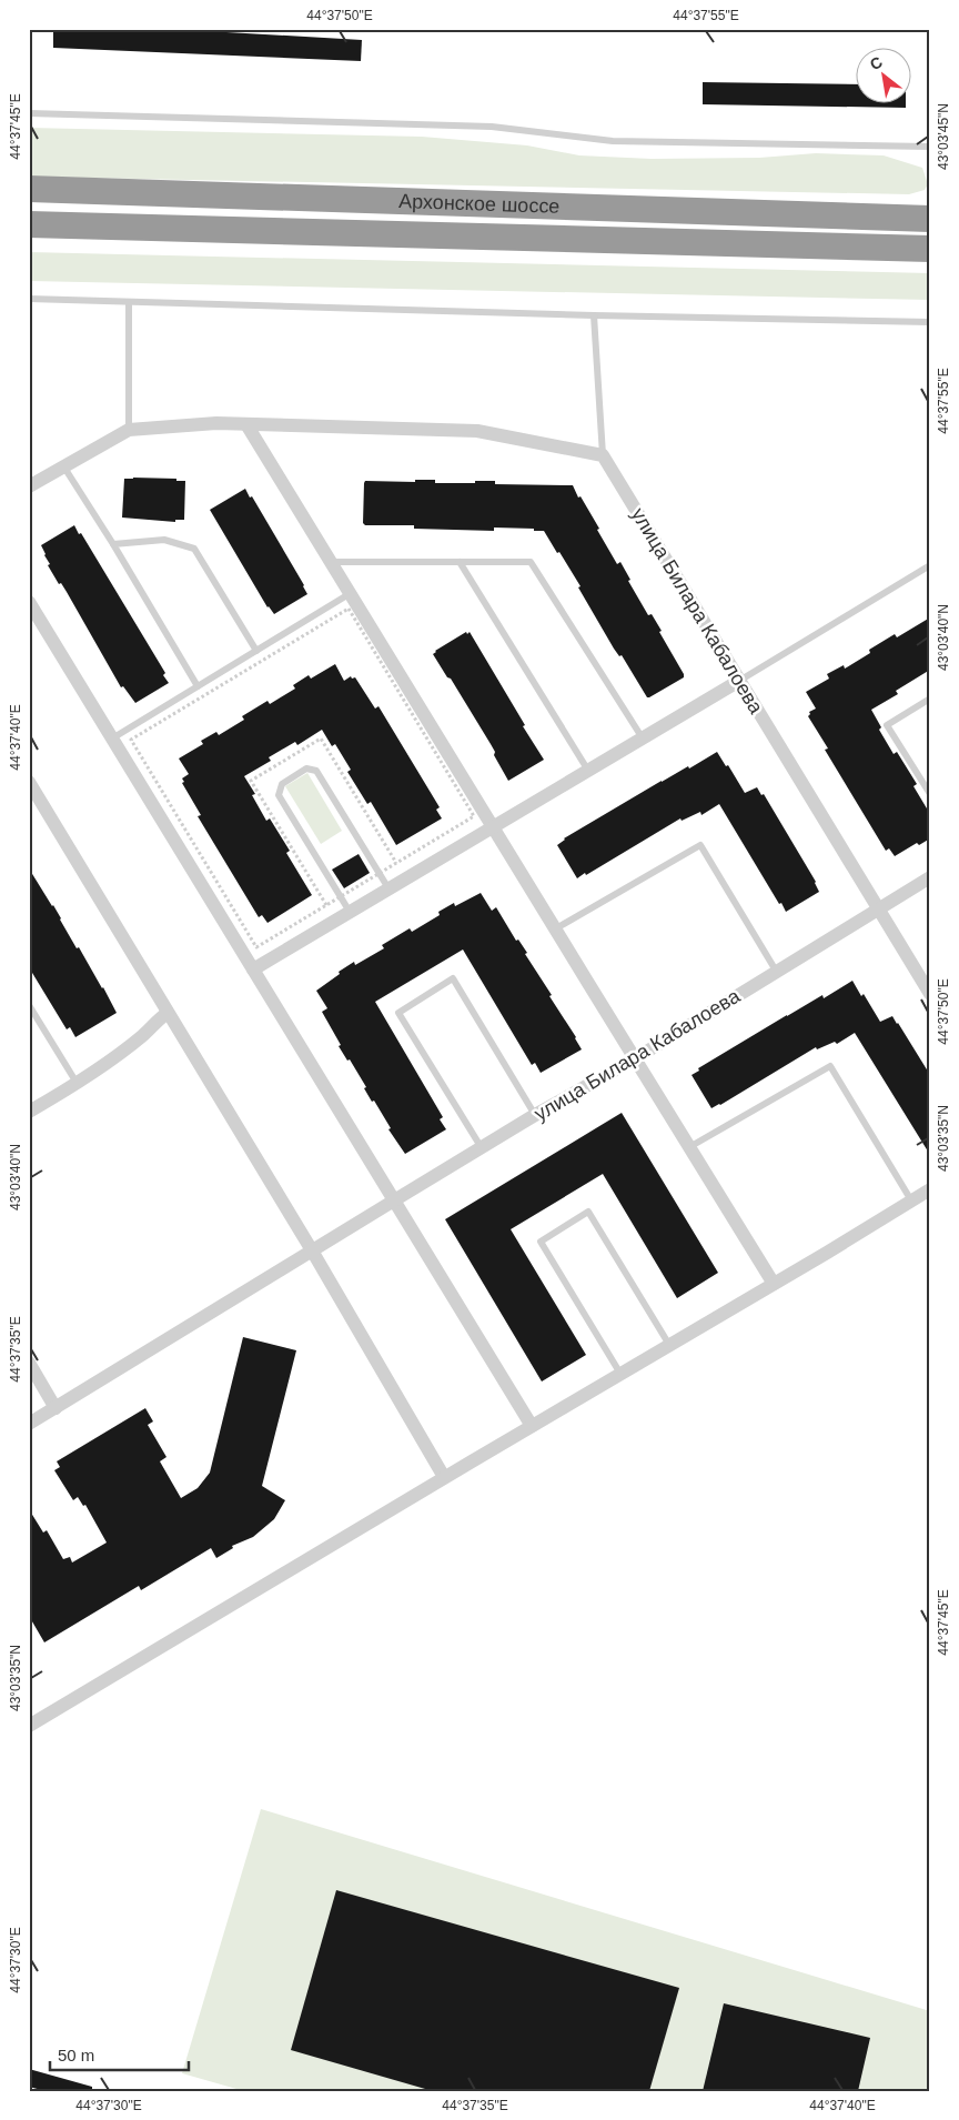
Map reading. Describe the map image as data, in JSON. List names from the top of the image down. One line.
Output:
{"streets":{"highway":["Архонское шоссе"],"street":["улица Билара Кабалоева"]},"scale_bar":"50 m","north":"top left","coordinates":["44°37'50\"E","44°37'55\"E","44°37'45\"E","43°03'45\"N","43°03'40\"N","44°37'40\"E","43°03'35\"N","44°37'35\"E","44°37'30\"E"]}
